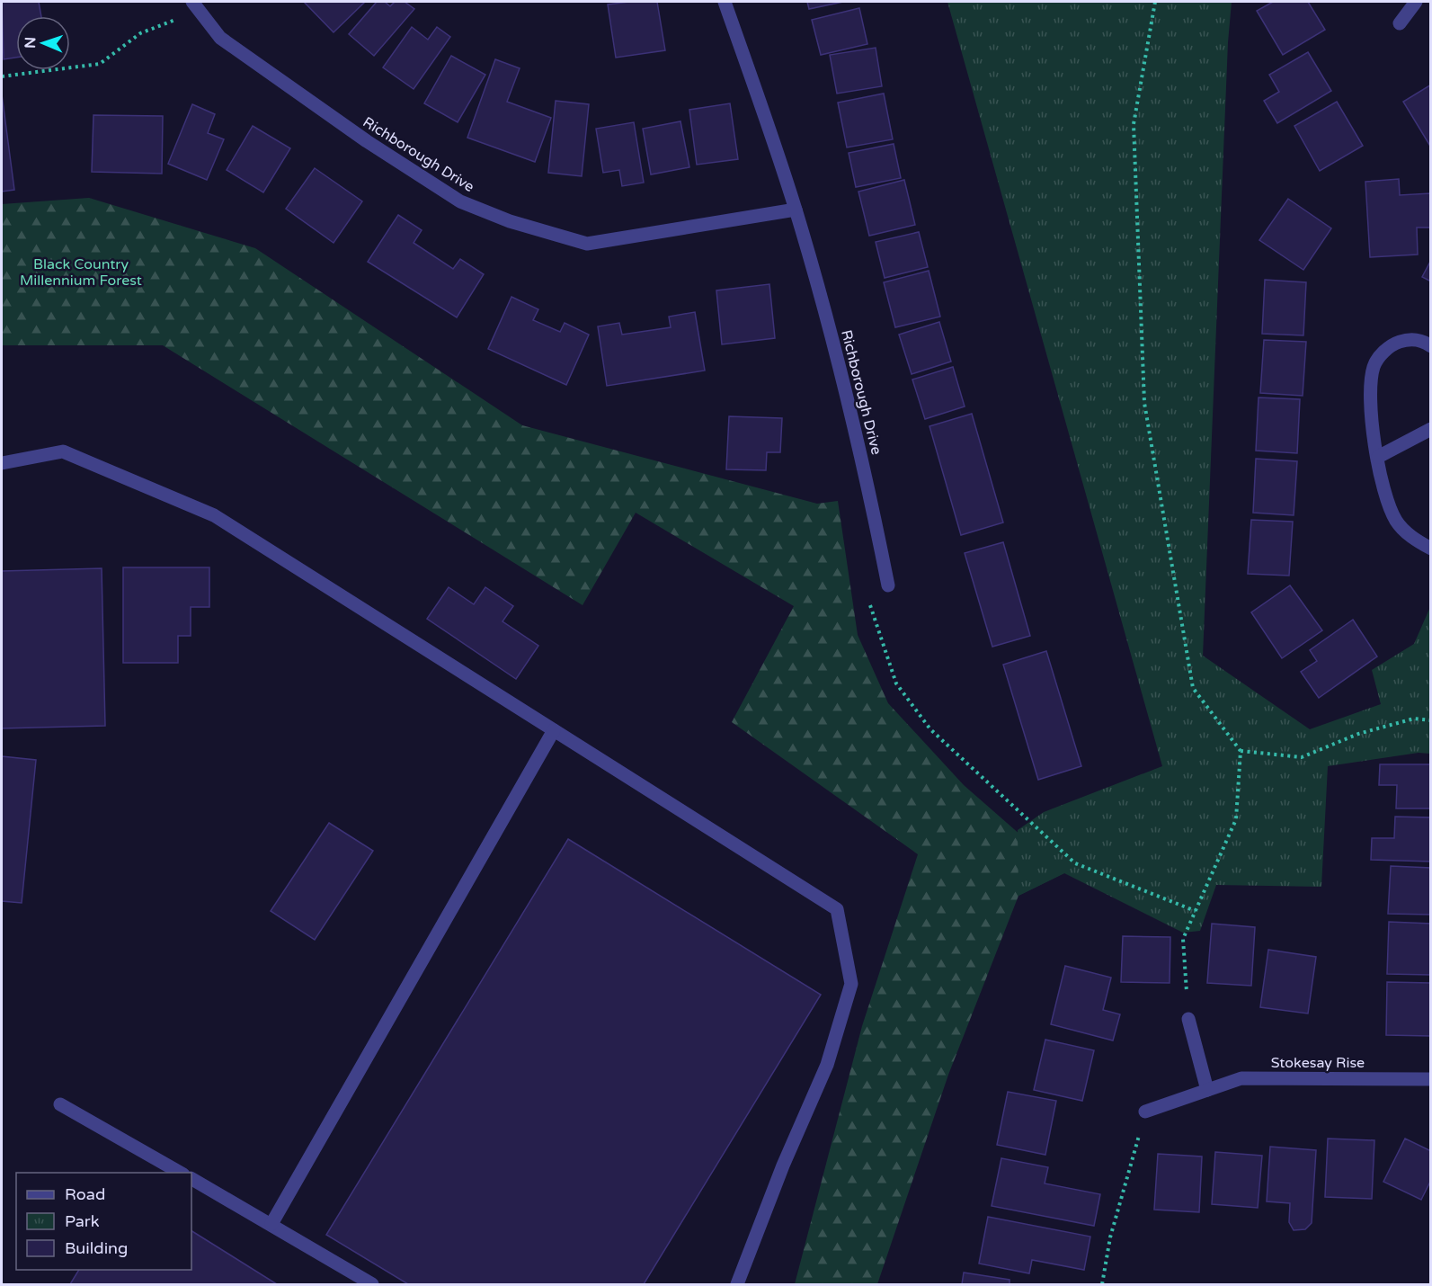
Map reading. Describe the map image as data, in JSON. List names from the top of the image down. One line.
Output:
{"streets":{"street":["Richborough Drive","Stokesay Rise"]},"parks":["Black Country Millennium Forest"],"legend":["Road","Park","Building"],"north":"left"}
